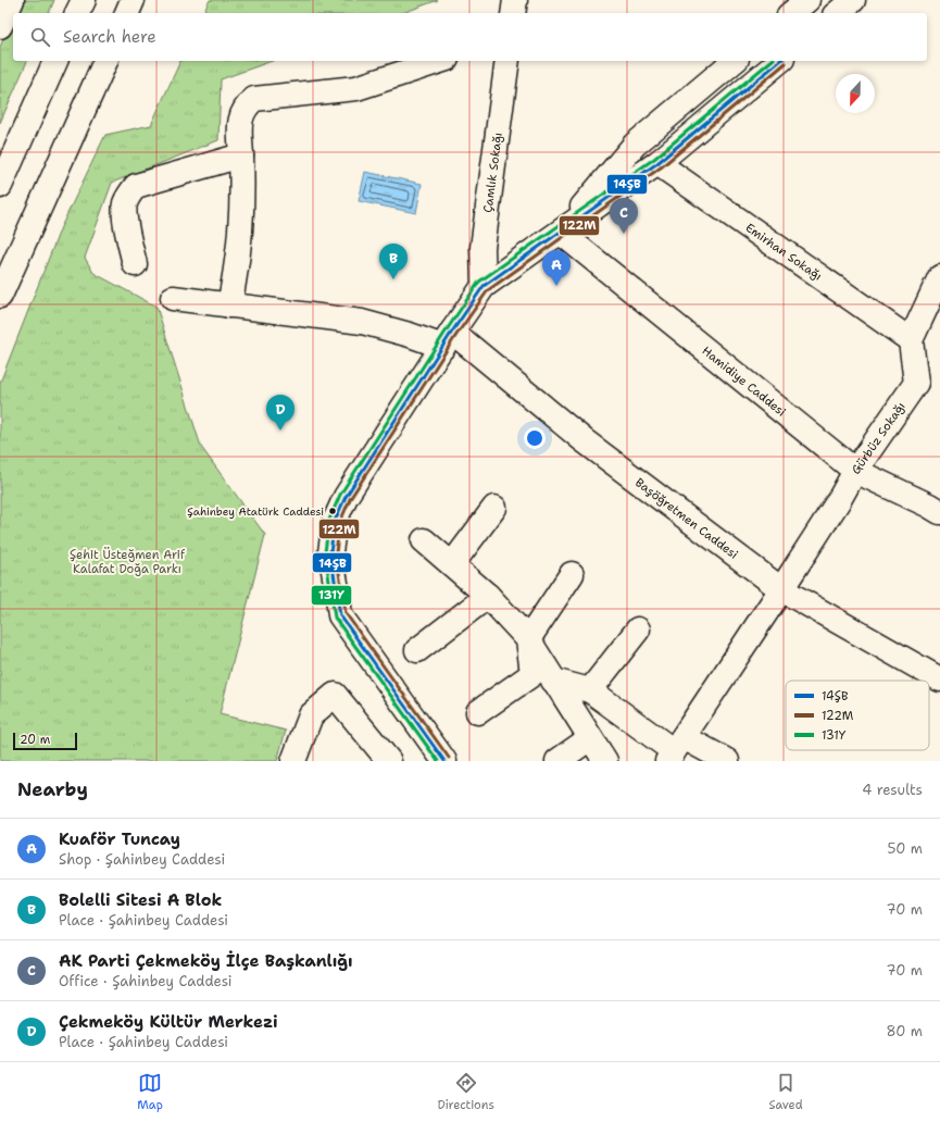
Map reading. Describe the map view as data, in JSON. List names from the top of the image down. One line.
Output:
{"streets":{"main road":["Çamlık Sokağı","Emirhan Sokağı","Hamidiye Caddesi","Gürbüz Sokağı","Başöğretmen Caddesi"]},"crossings":[["Emirhan Sokağı","Gürbüz Sokağı"],["Hamidiye Caddesi","Gürbüz Sokağı"],["Gürbüz Sokağı","Başöğretmen Caddesi"]],"parks":["Şehit Üsteğmen Arif Kalafat Doğa Parkı"],"places":["Şahinbey Atatürk Caddesi"],"lines":["transit line 14ŞB","transit line 131Y","transit line 122M"],"legend":["14ŞB","122M","131Y"],"scale_bar":"20 m","north":"bottom","page":{"search":"Search here","pins":["C","B","A","D"],"scale":"20 m","heading":["Nearby","4 results"],"list":[{"mark":"A","name":"Kuaför Tuncay","note":"Shop · Şahinbey Caddesi","value":"50 m"},{"mark":"B","name":"Bolelli Sitesi A Blok","note":"Place · Şahinbey Caddesi","value":"70 m"},{"mark":"C","name":"AK Parti Çekmeköy İlçe Başkanlığı","note":"Office · Şahinbey Caddesi","value":"70 m"},{"mark":"D","name":"Çekmeköy Kültür Merkezi","note":"Place · Şahinbey Caddesi","value":"80 m"}],"nav":["Map","Directions","Saved"]}}
